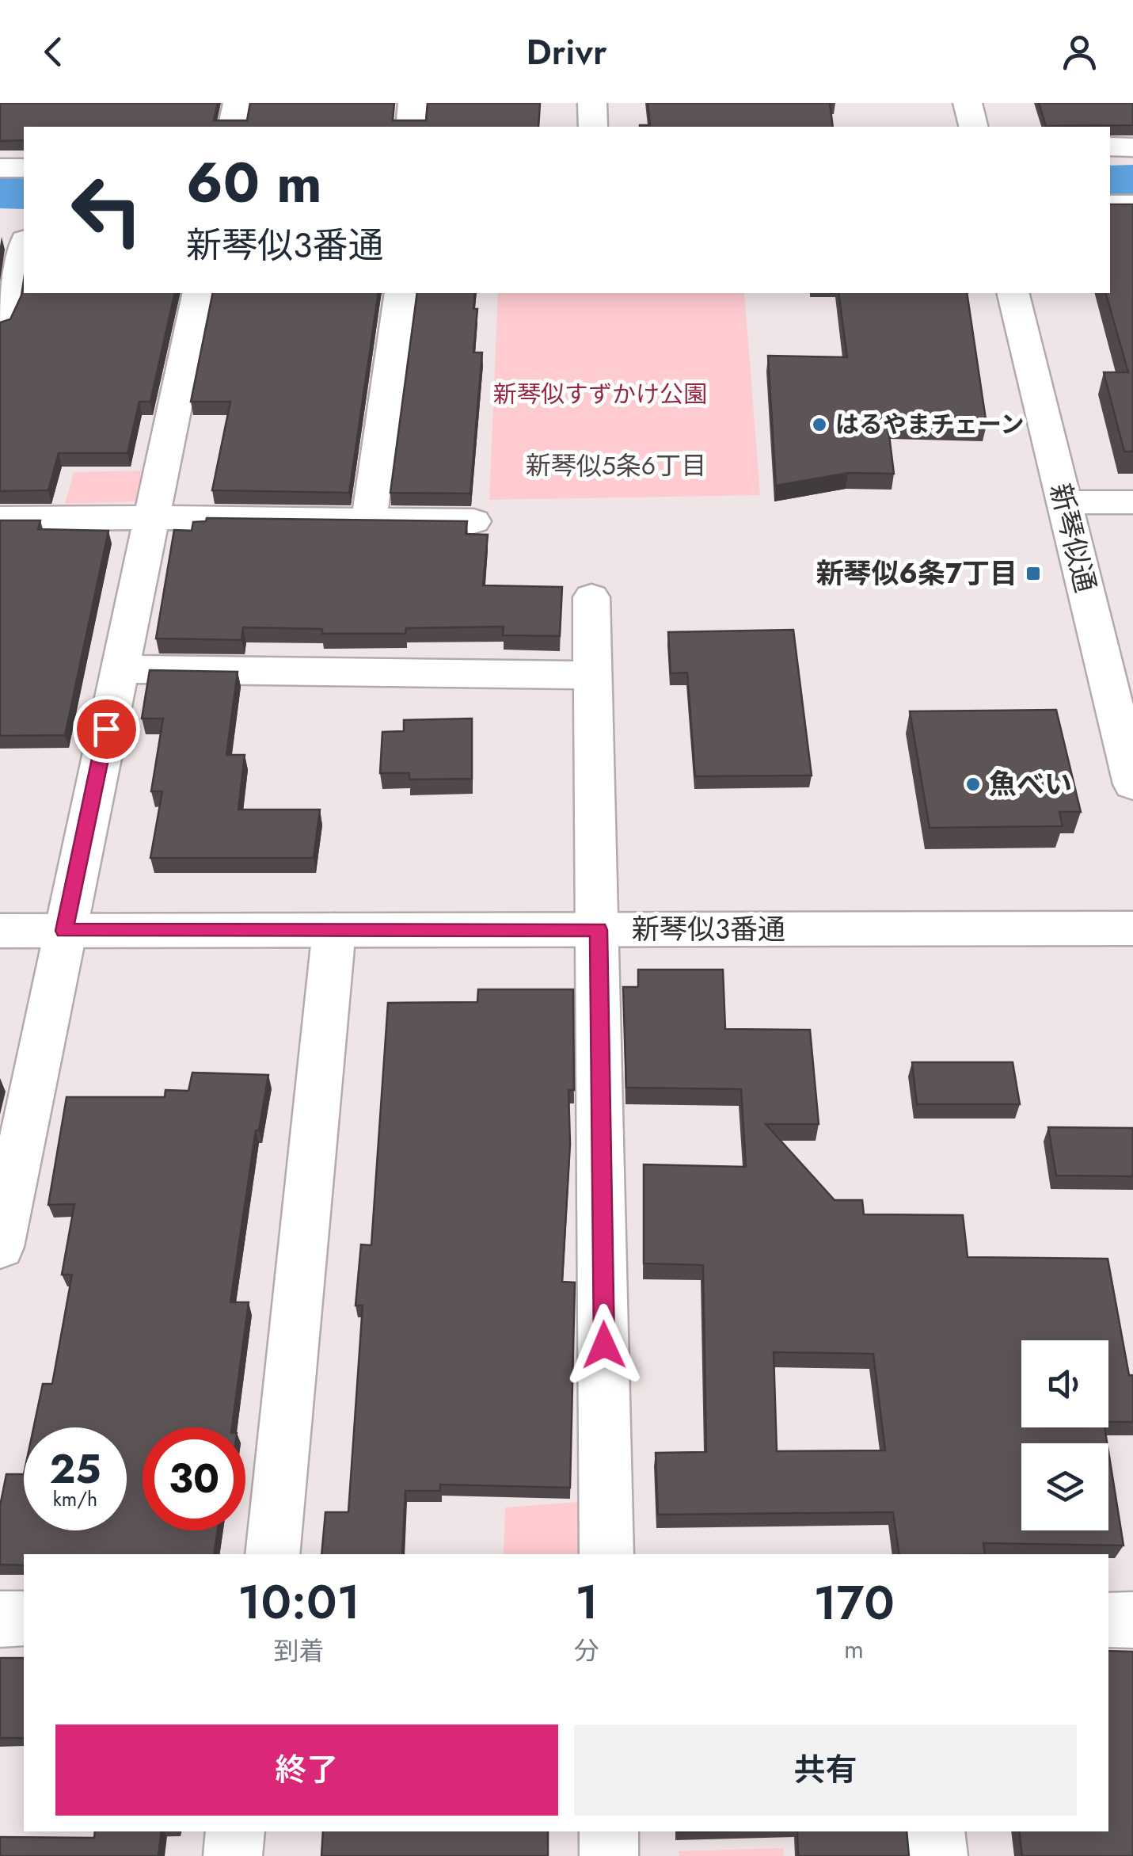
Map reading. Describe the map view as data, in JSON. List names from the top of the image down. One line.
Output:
{"streets":{"street":["新琴似通","新琴似3番通"]},"districts":["新琴似5条6丁目"],"parks":["新琴似すずかけ公園"],"places":{"other":["はるやまチェーン","魚べい"],"transit":["新琴似6条7丁目"]},"page":{"header":"Drivr","turn":["60 m","新琴似3番通"],"speed":"25 km/h","limit":"30","eta":["10:01","到着","1","分","170","m"],"buttons":["終了","共有"]}}
